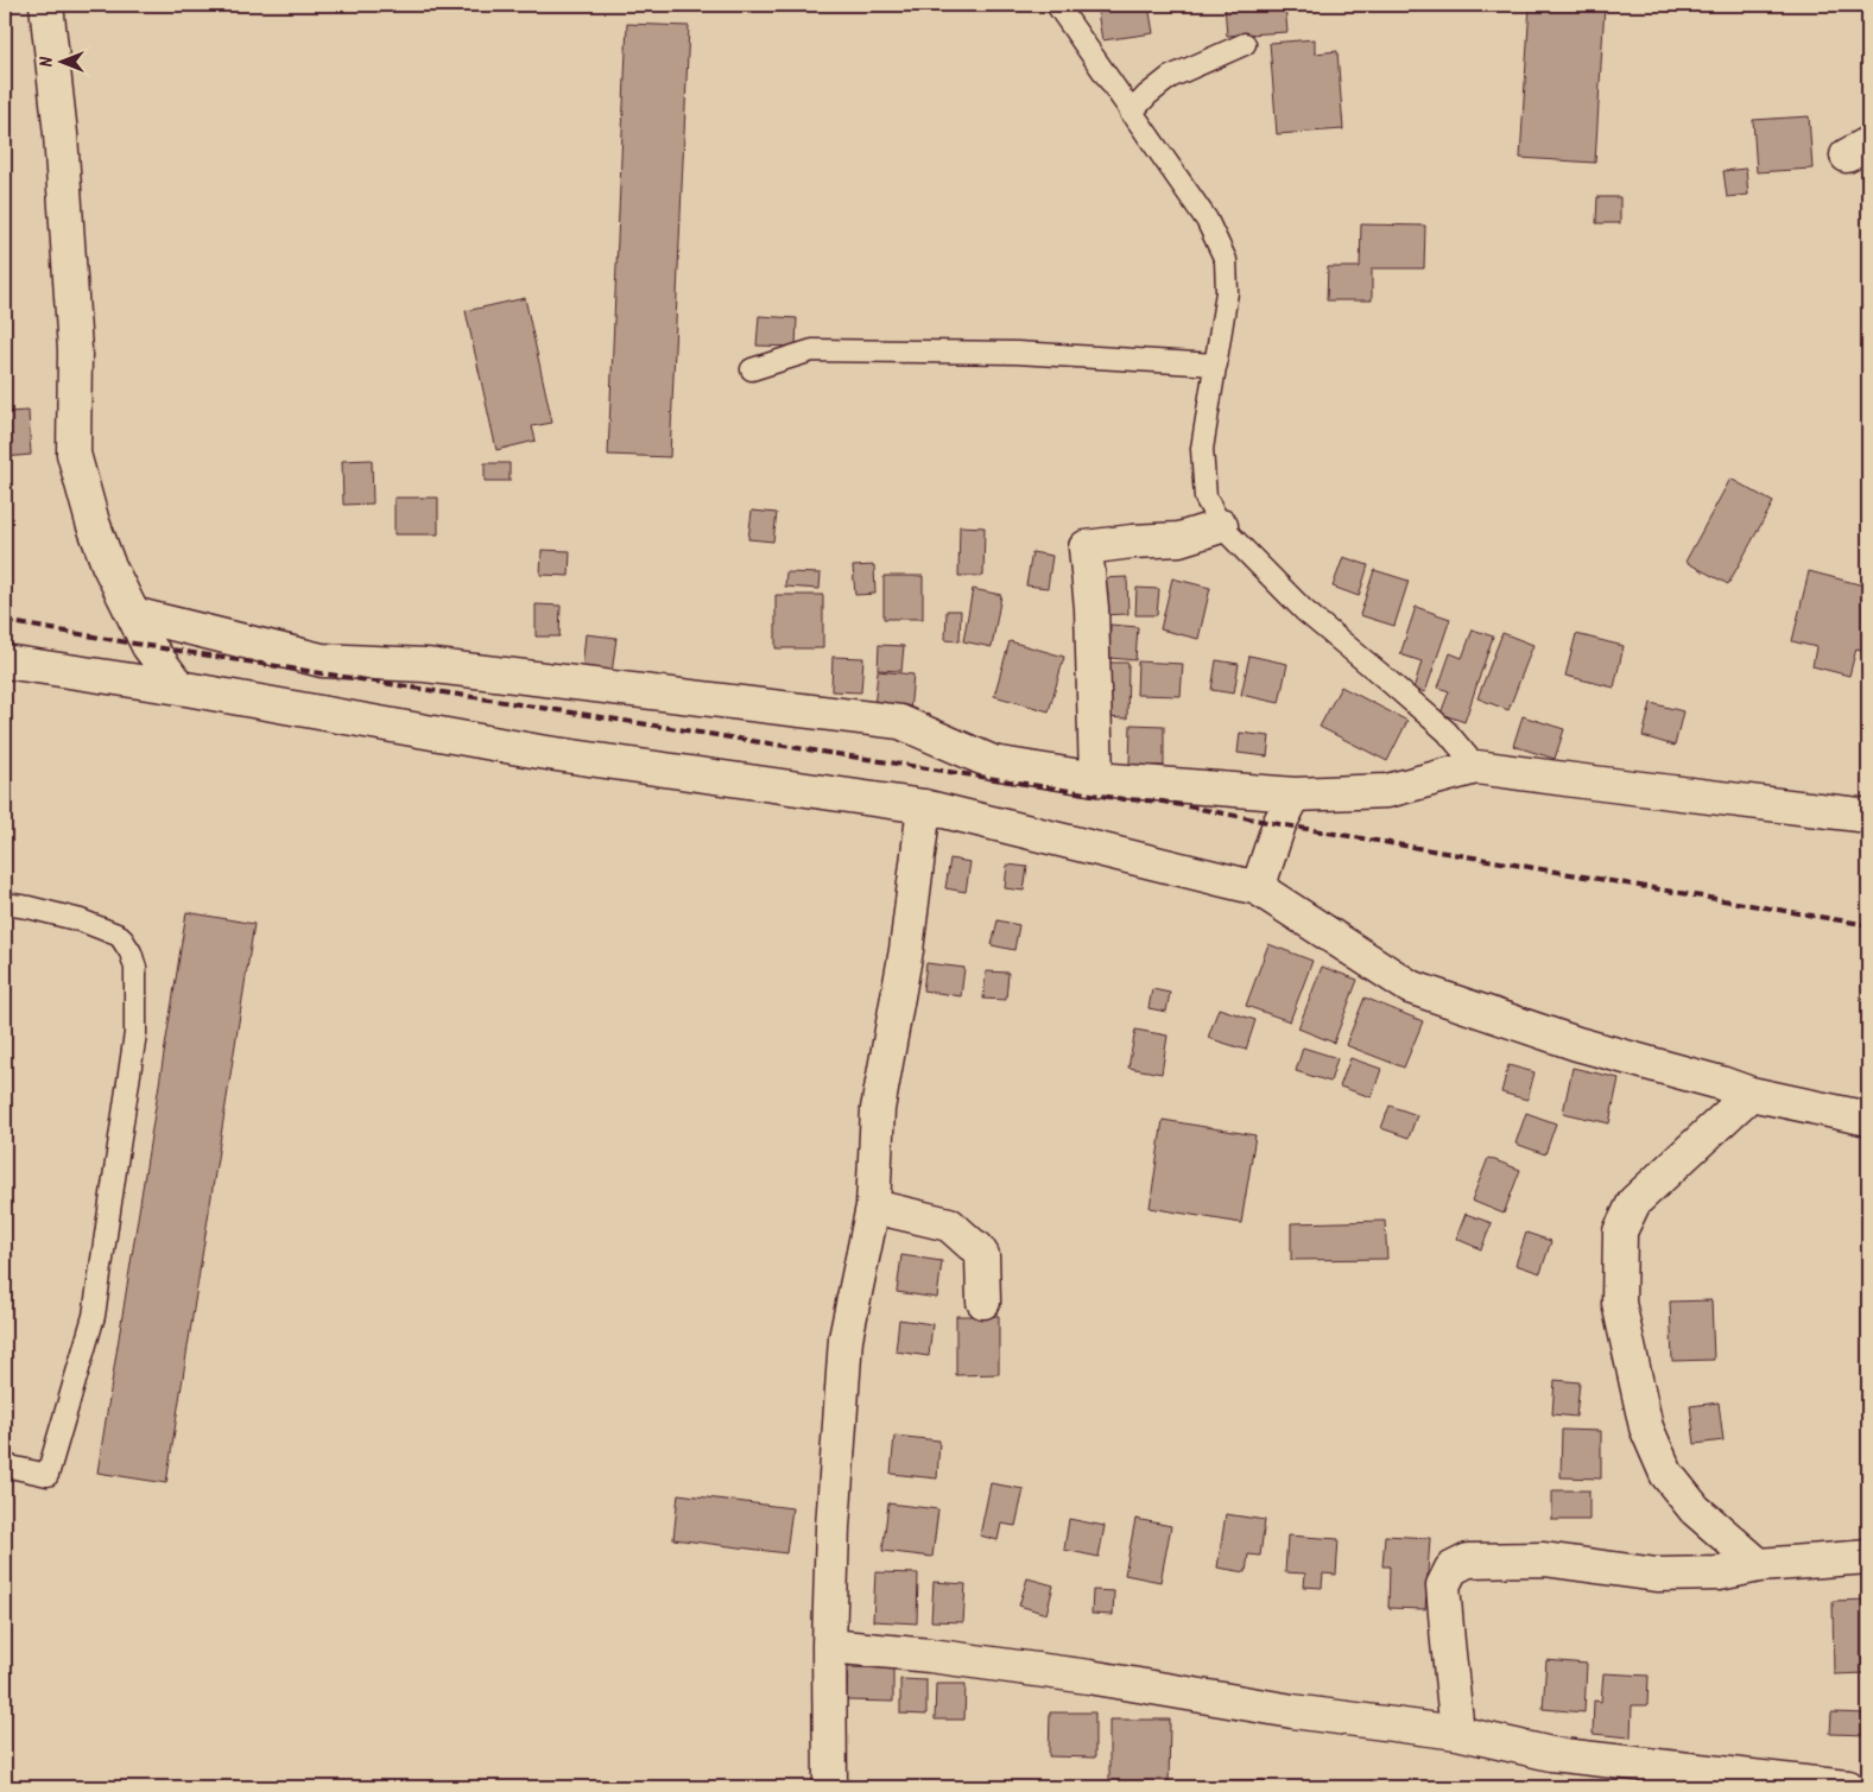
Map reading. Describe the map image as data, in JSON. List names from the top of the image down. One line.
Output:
{"north":"left"}
